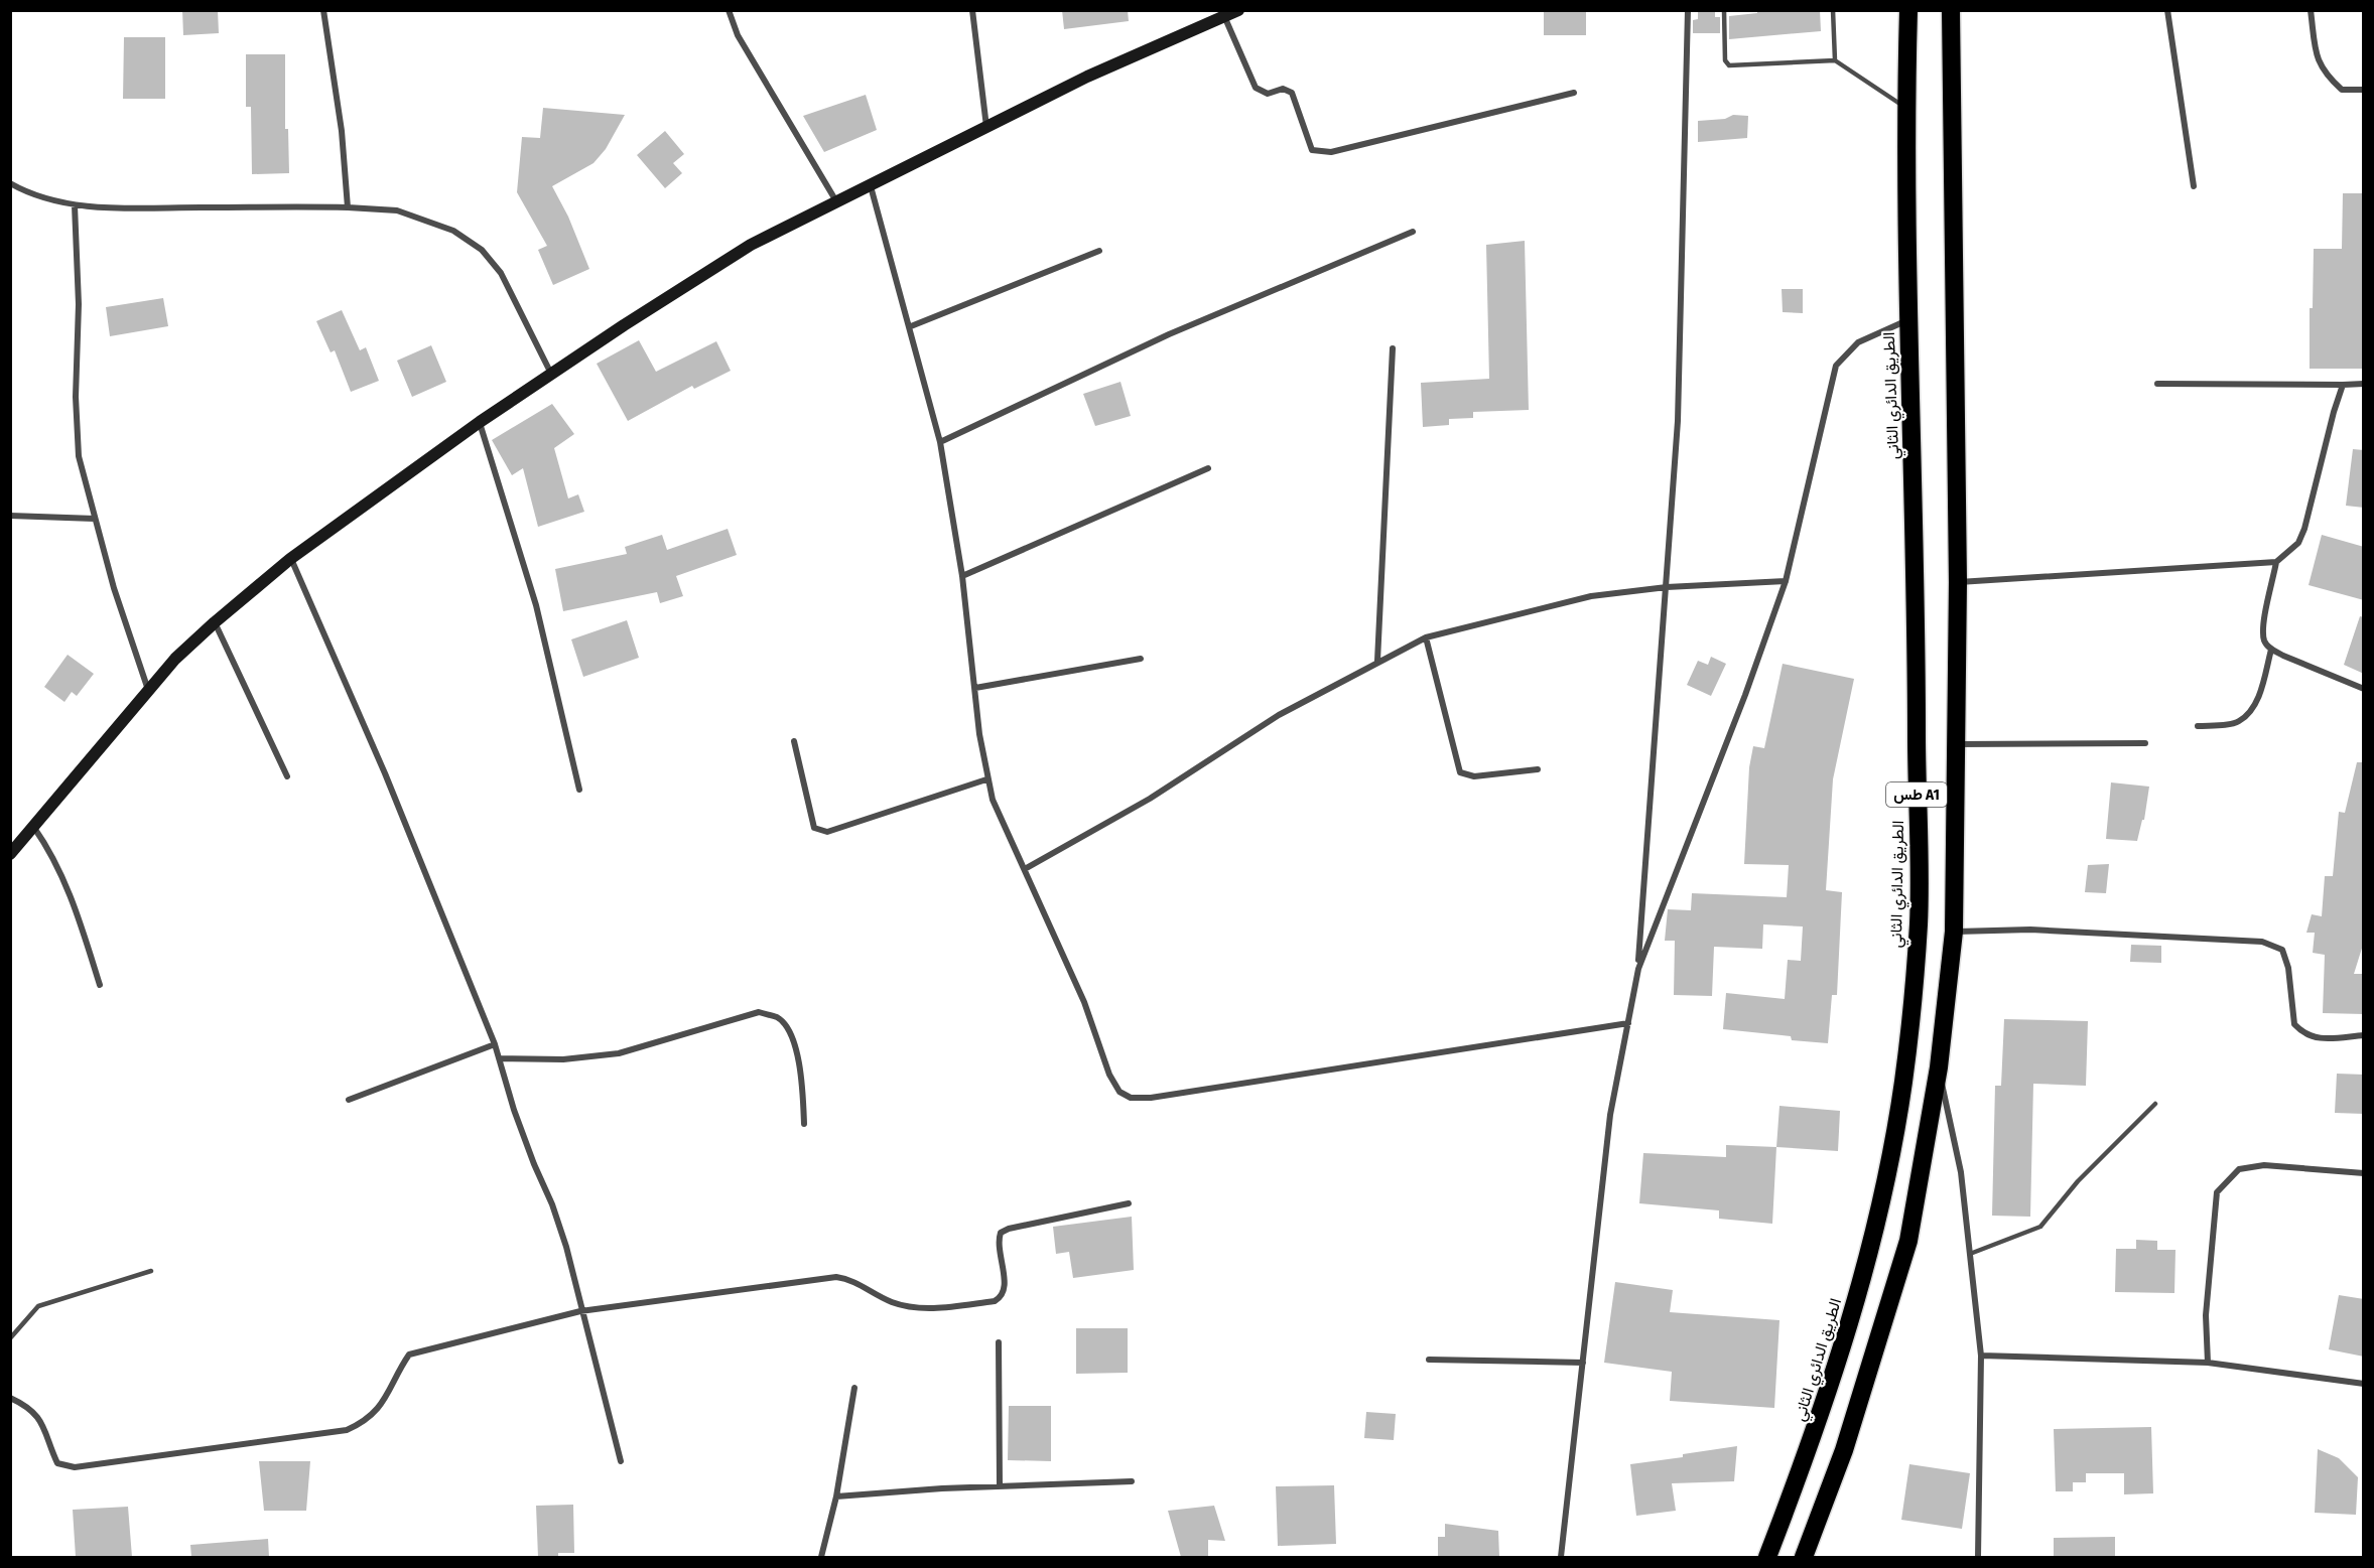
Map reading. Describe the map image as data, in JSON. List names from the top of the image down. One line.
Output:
{"streets":{"highway":["الطريق الدائري الثاني","طس A1"]}}
